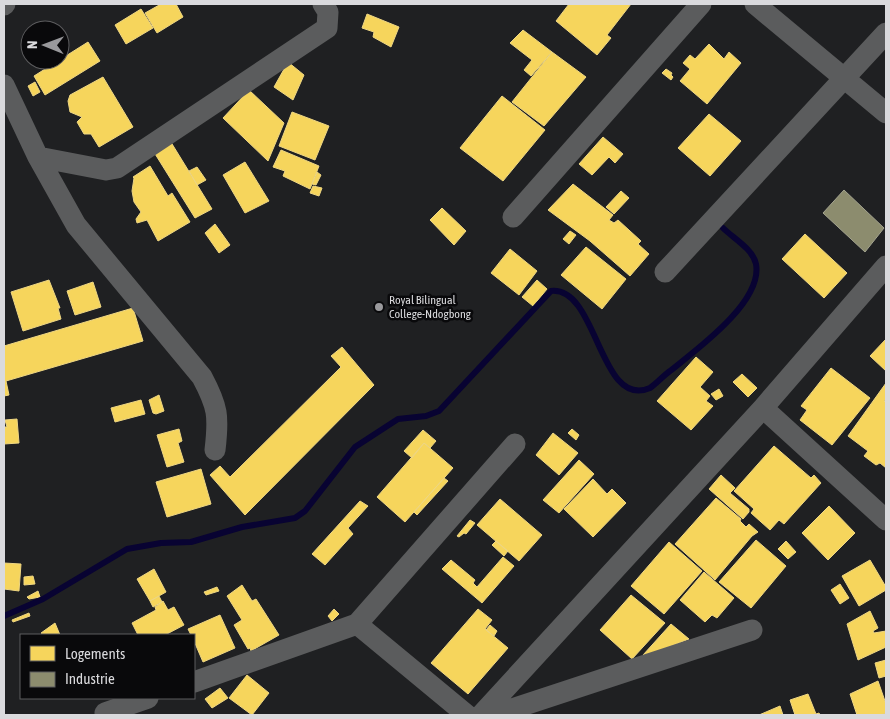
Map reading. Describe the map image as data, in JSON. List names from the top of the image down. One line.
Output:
{"places":["Royal Bilingual College-Ndogbong"],"legend":["Logements","Industrie"],"north":"left"}
